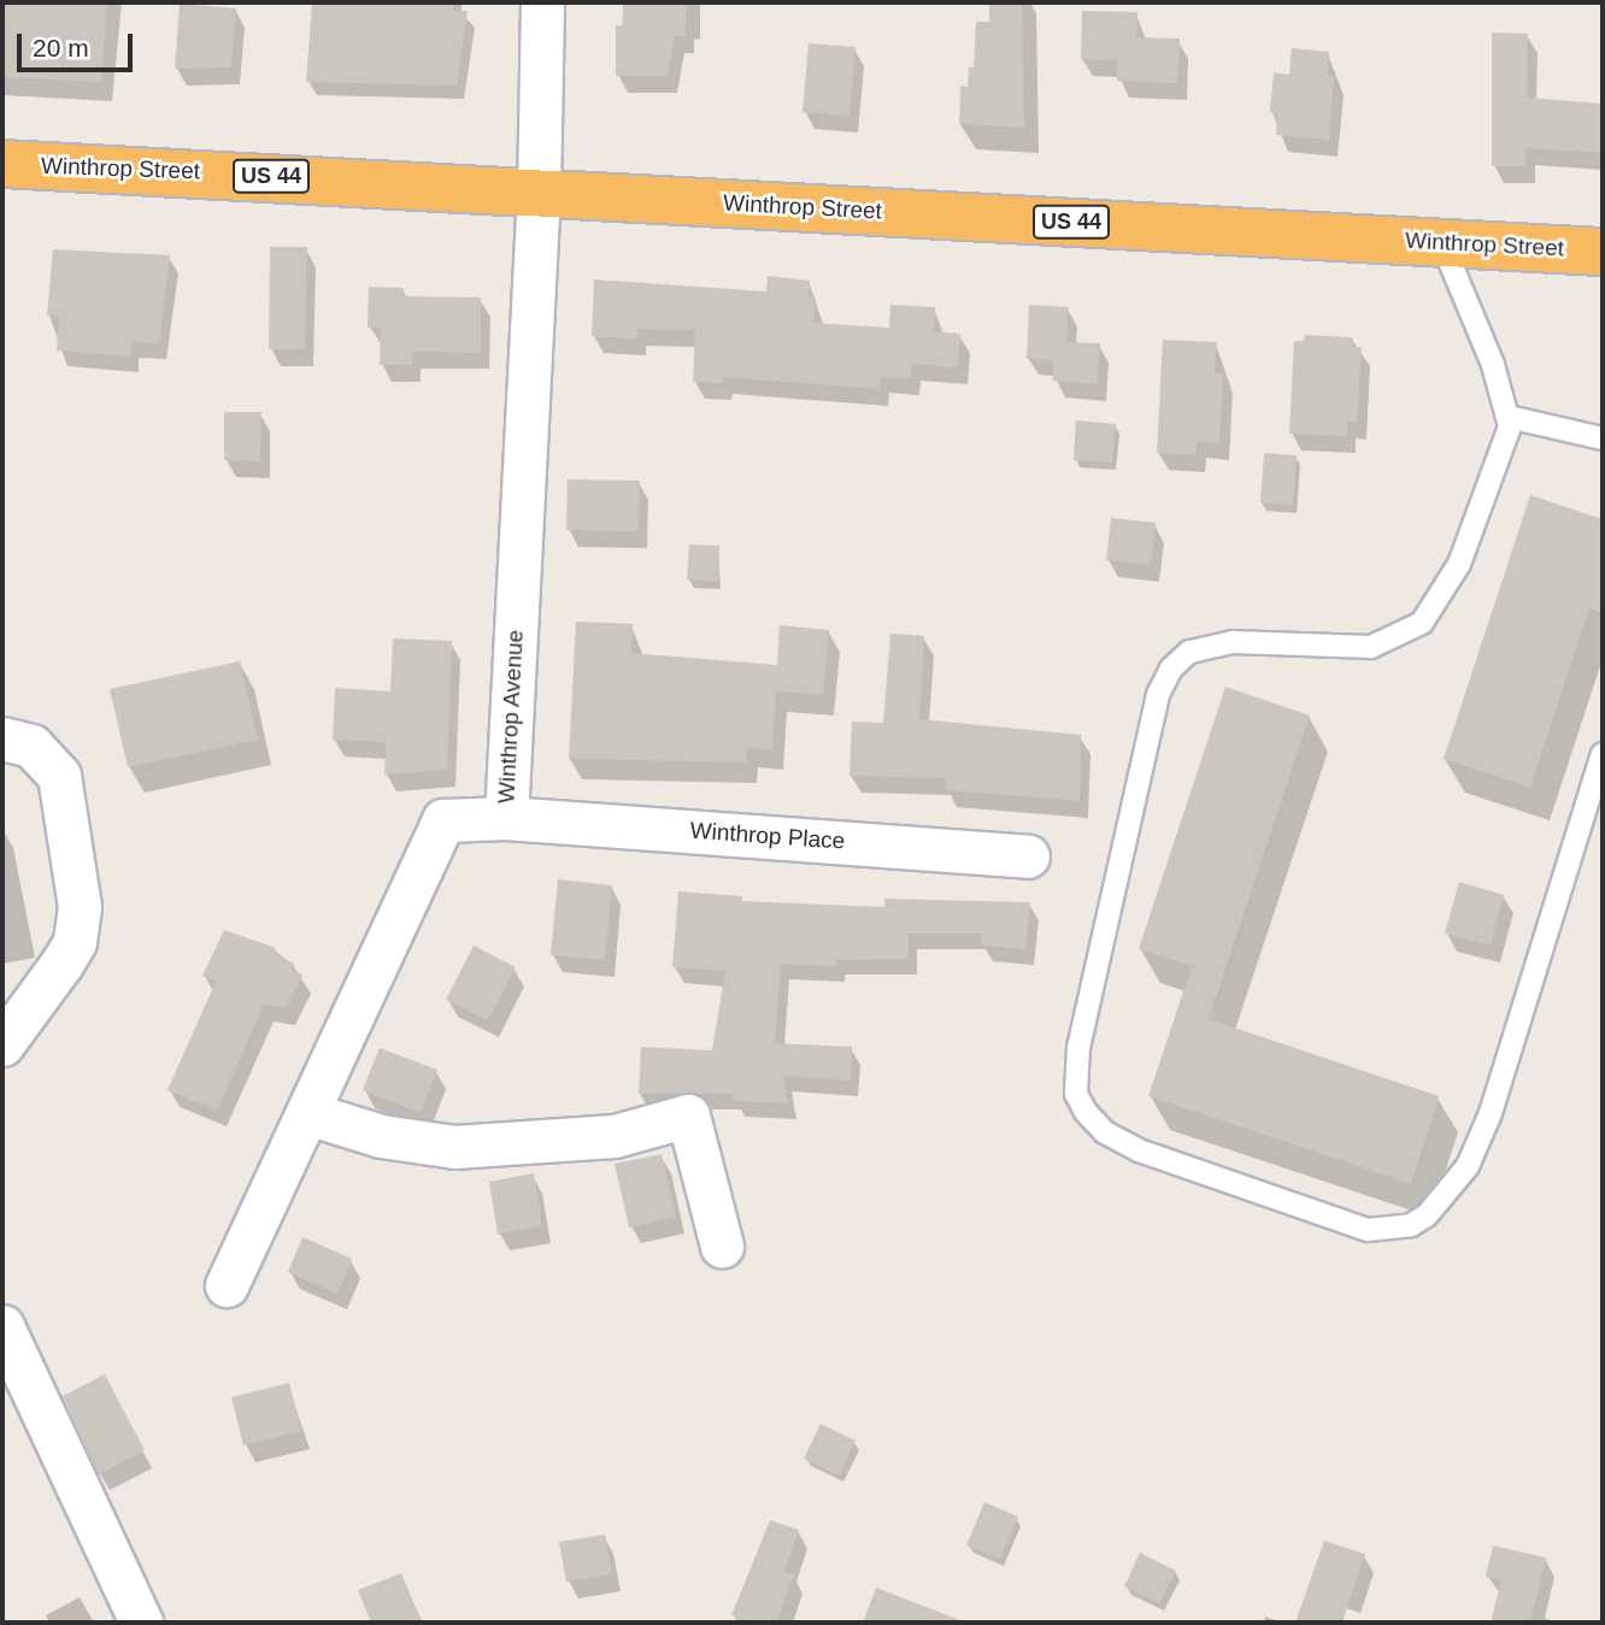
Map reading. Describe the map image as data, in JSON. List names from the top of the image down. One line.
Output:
{"streets":{"highway":["Winthrop Street","US 44"],"street":["Winthrop Avenue","Winthrop Place"]},"crossings":[["Winthrop Street","Winthrop Avenue"],["Winthrop Avenue","Winthrop Place"]],"scale_bar":"20 m"}
